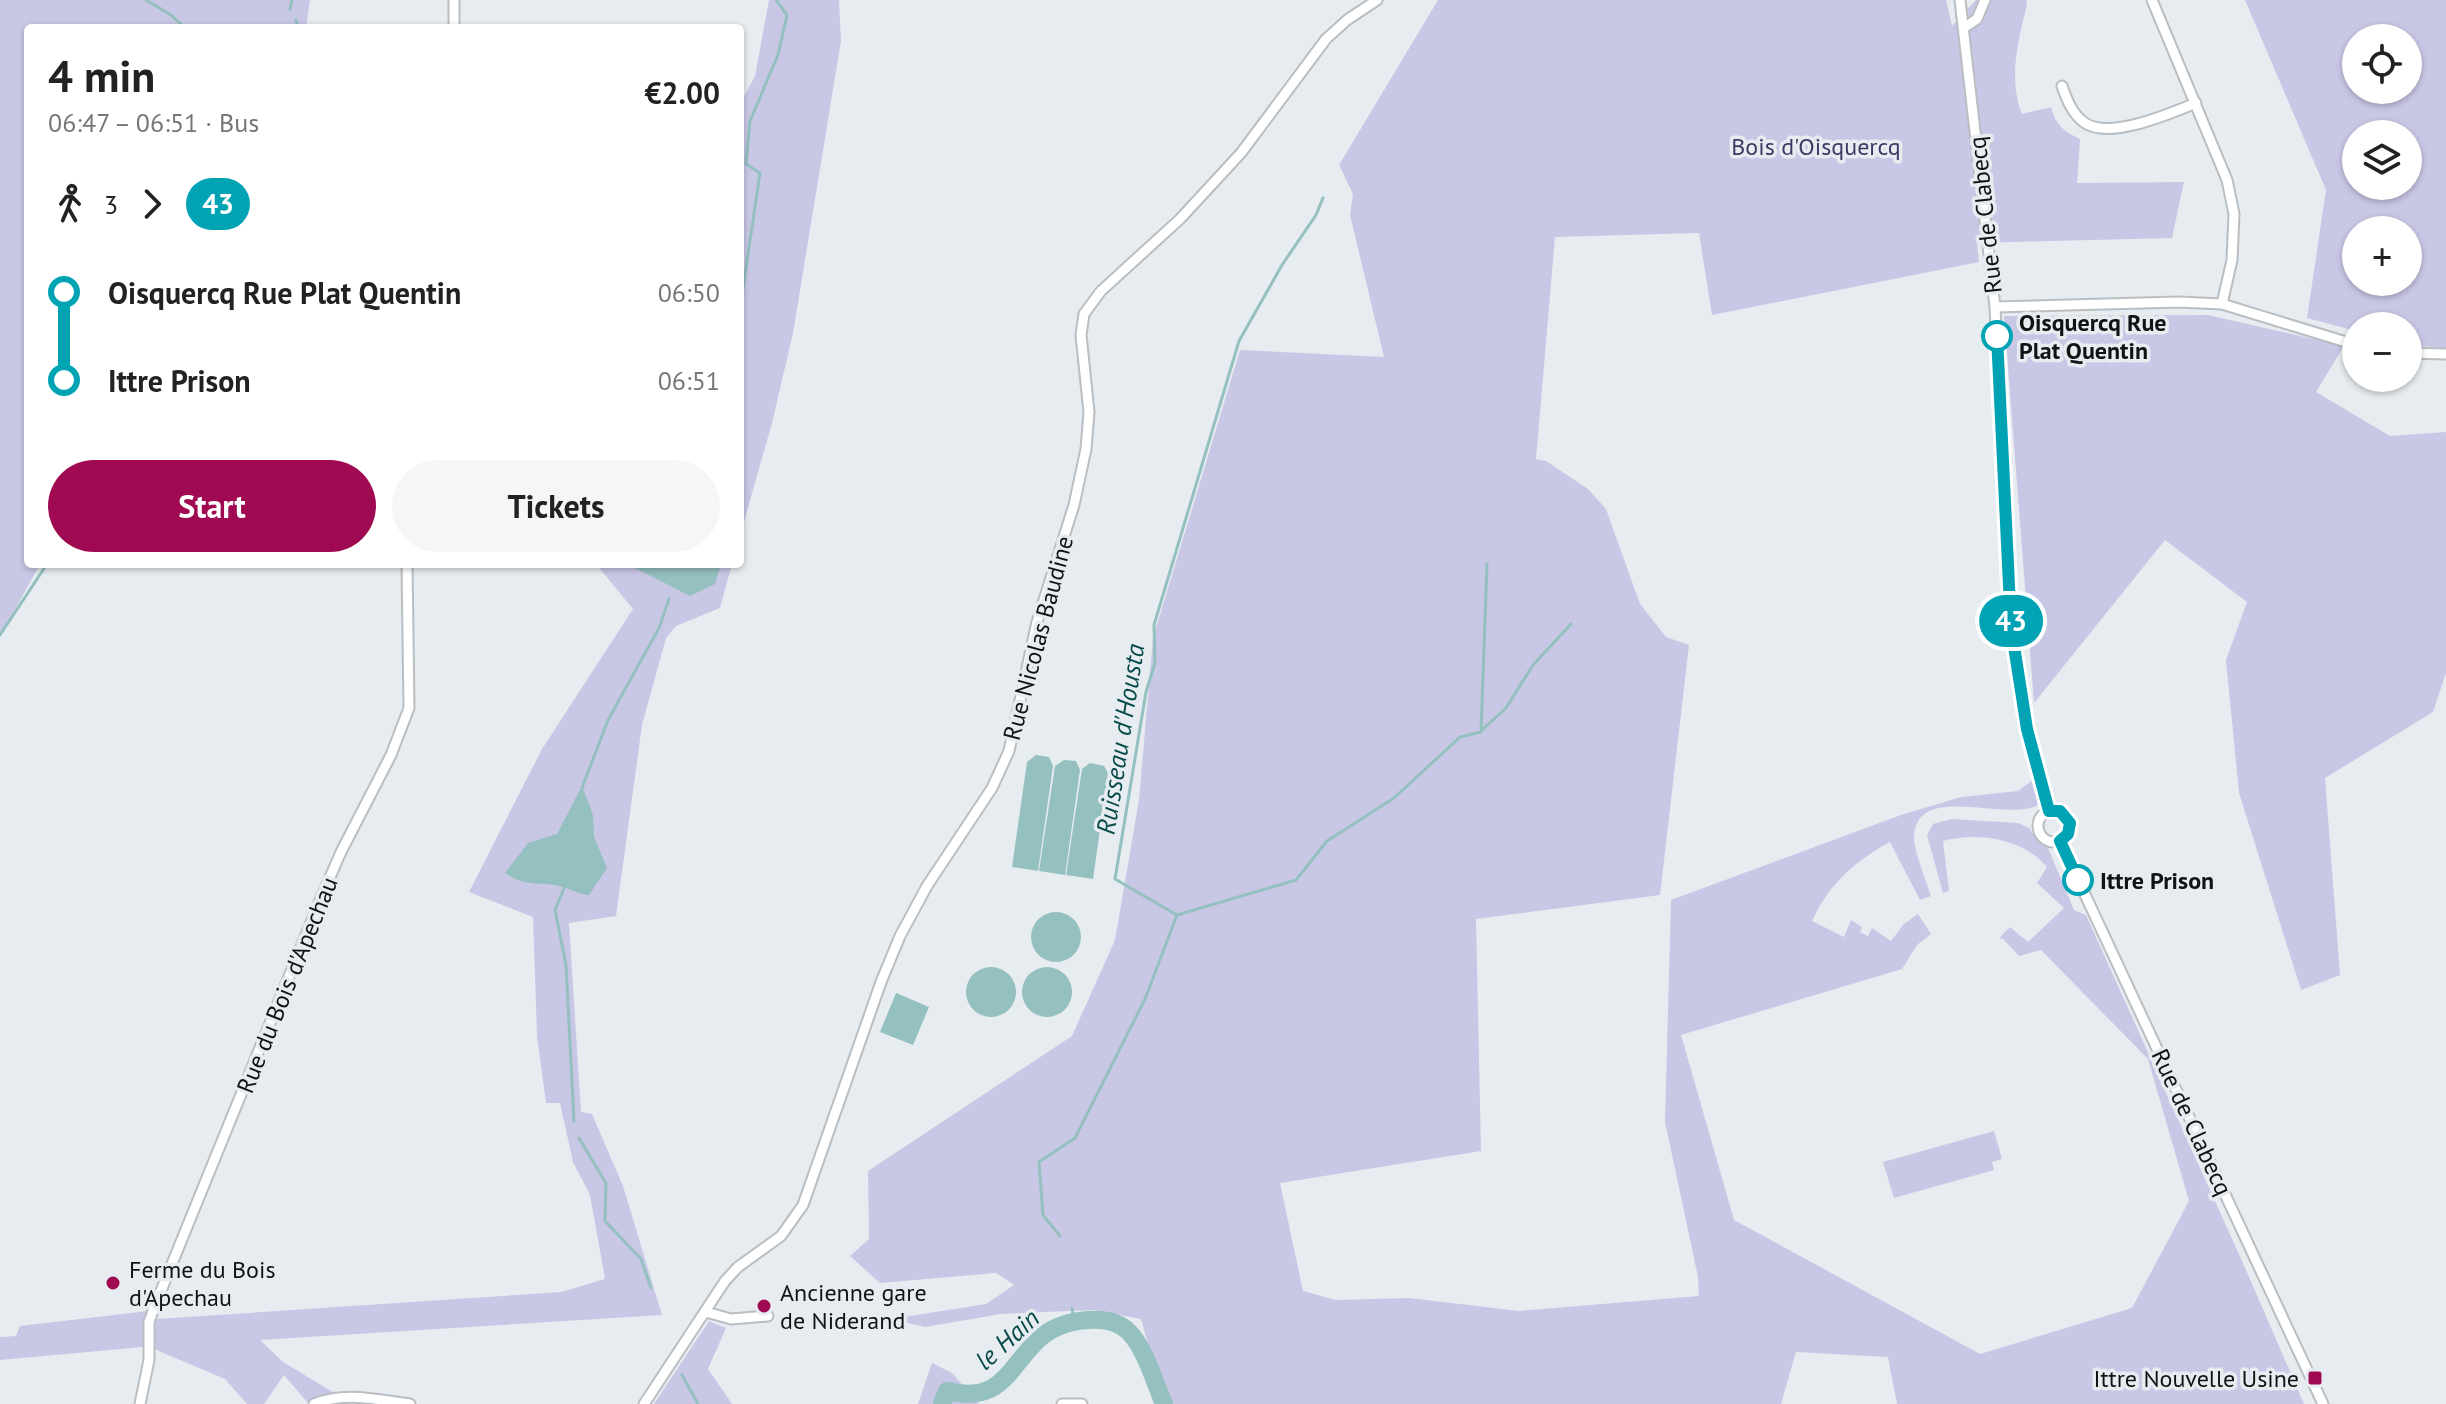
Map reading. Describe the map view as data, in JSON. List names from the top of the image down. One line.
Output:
{"streets":{"street":["Rue de Clabecq","Rue Nicolas Baudine","Rue du Bois d'Apechau"]},"water":["Ruisseau d'Housta","le Hain"],"parks":["Bois d'Oisquercq"],"places":{"other":["Oisquercq Rue Plat Quentin","Ittre Prison","Ferme du Bois d'Apechau","Ancienne gare de Niderand"],"transit":["Ittre Nouvelle Usine"]},"lines":["bus line 43"],"page":{"on_map":"43","map_buttons":["+","−"],"heading":["4 min","06:47 – 06:51 · Bus","€2.00"],"legs":["3","43"],"list":[{"name":"Oisquercq Rue Plat Quentin","value":"06:50"},{"name":"Ittre Prison","value":"06:51"}],"buttons":["Start","Tickets"]}}
